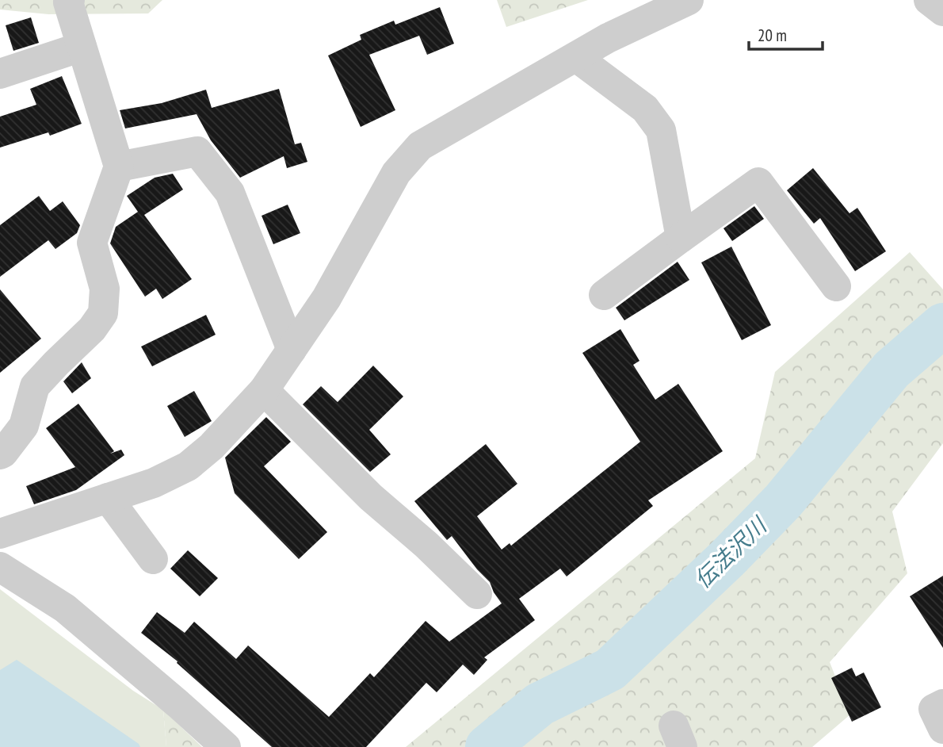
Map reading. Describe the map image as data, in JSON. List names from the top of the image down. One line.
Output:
{"water":["伝法沢川"],"scale_bar":"20 m"}
